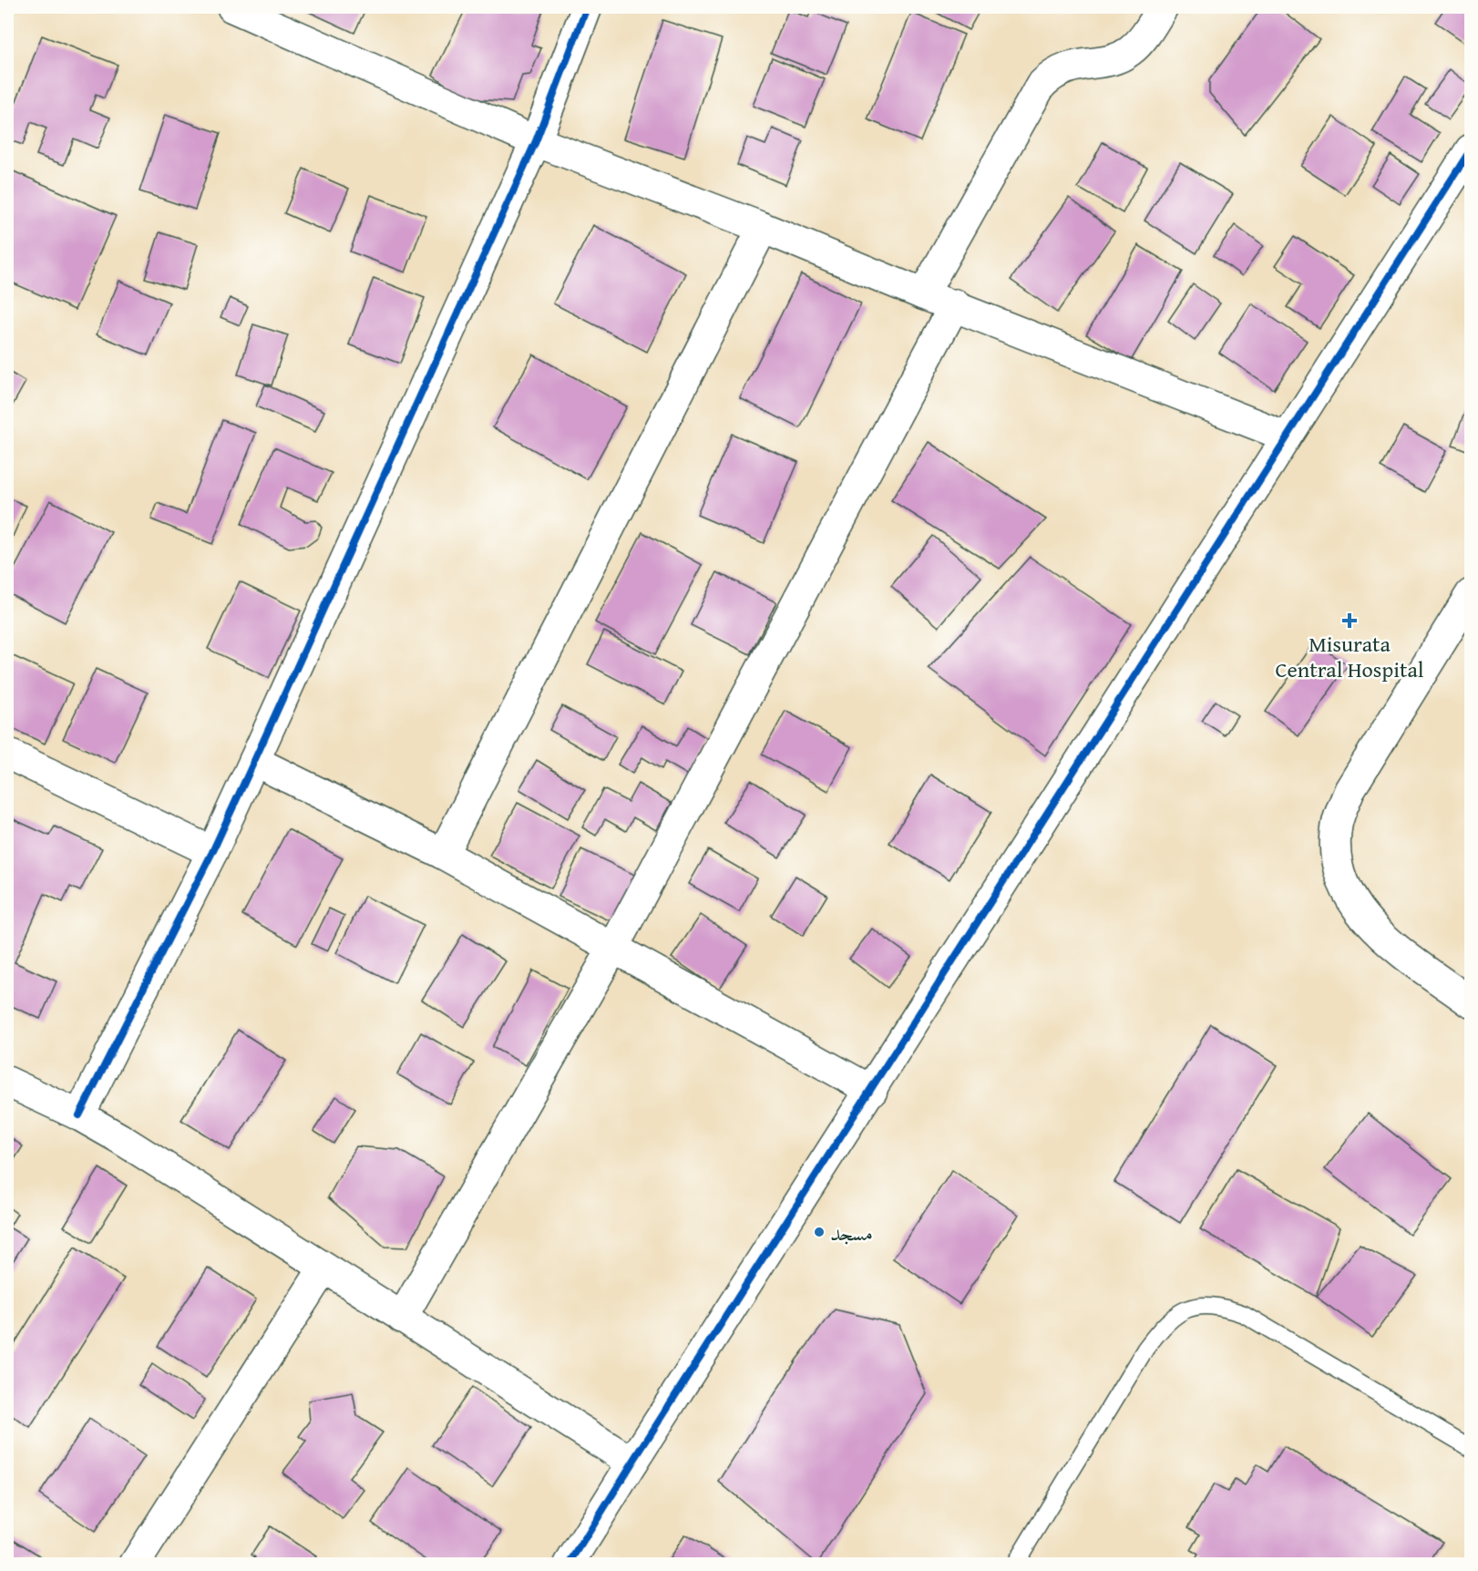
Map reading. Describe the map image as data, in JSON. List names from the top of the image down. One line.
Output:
{"places":{"health":["Misurata Central Hospital"],"other":["مسجد"]}}
